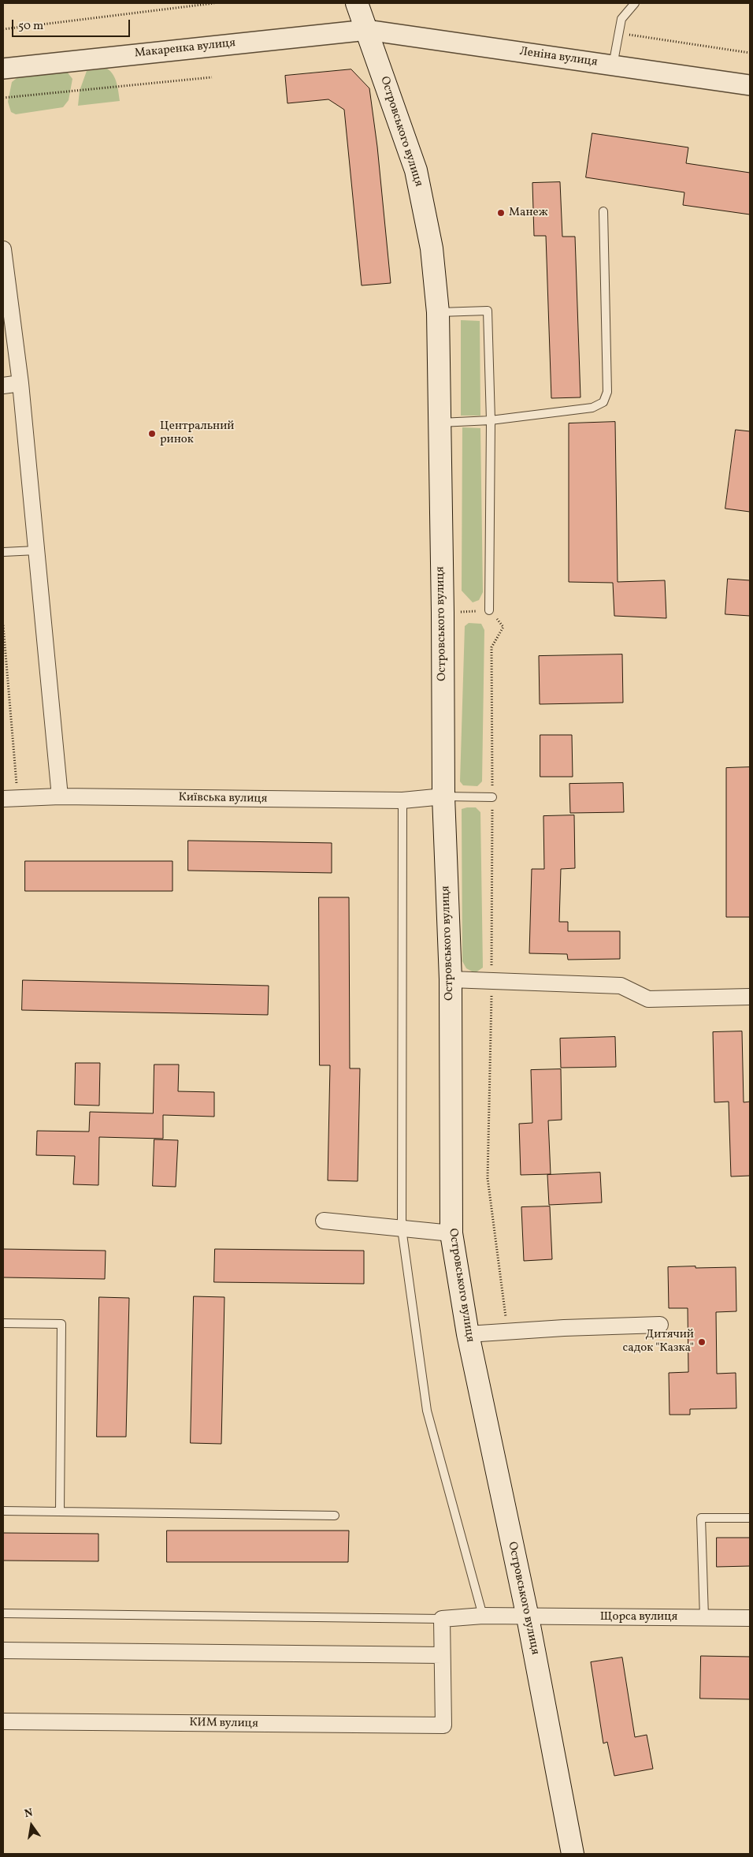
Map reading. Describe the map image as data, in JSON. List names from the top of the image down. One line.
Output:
{"streets":{"main road":["Островського вулиця"],"street":["Макаренка вулиця","Леніна вулиця","Київська вулиця","Щорса вулиця","КИМ вулиця"]},"crossings":[["Макаренка вулиця","Леніна вулиця"],["Макаренка вулиця","Островського вулиця"],["Леніна вулиця","Островського вулиця"],["Островського вулиця","Київська вулиця"],["Островського вулиця","Щорса вулиця"]],"places":["Манеж","Центральний ринок","Дитячий садок \"Казка\""],"scale_bar":"50 m","north":"top"}
